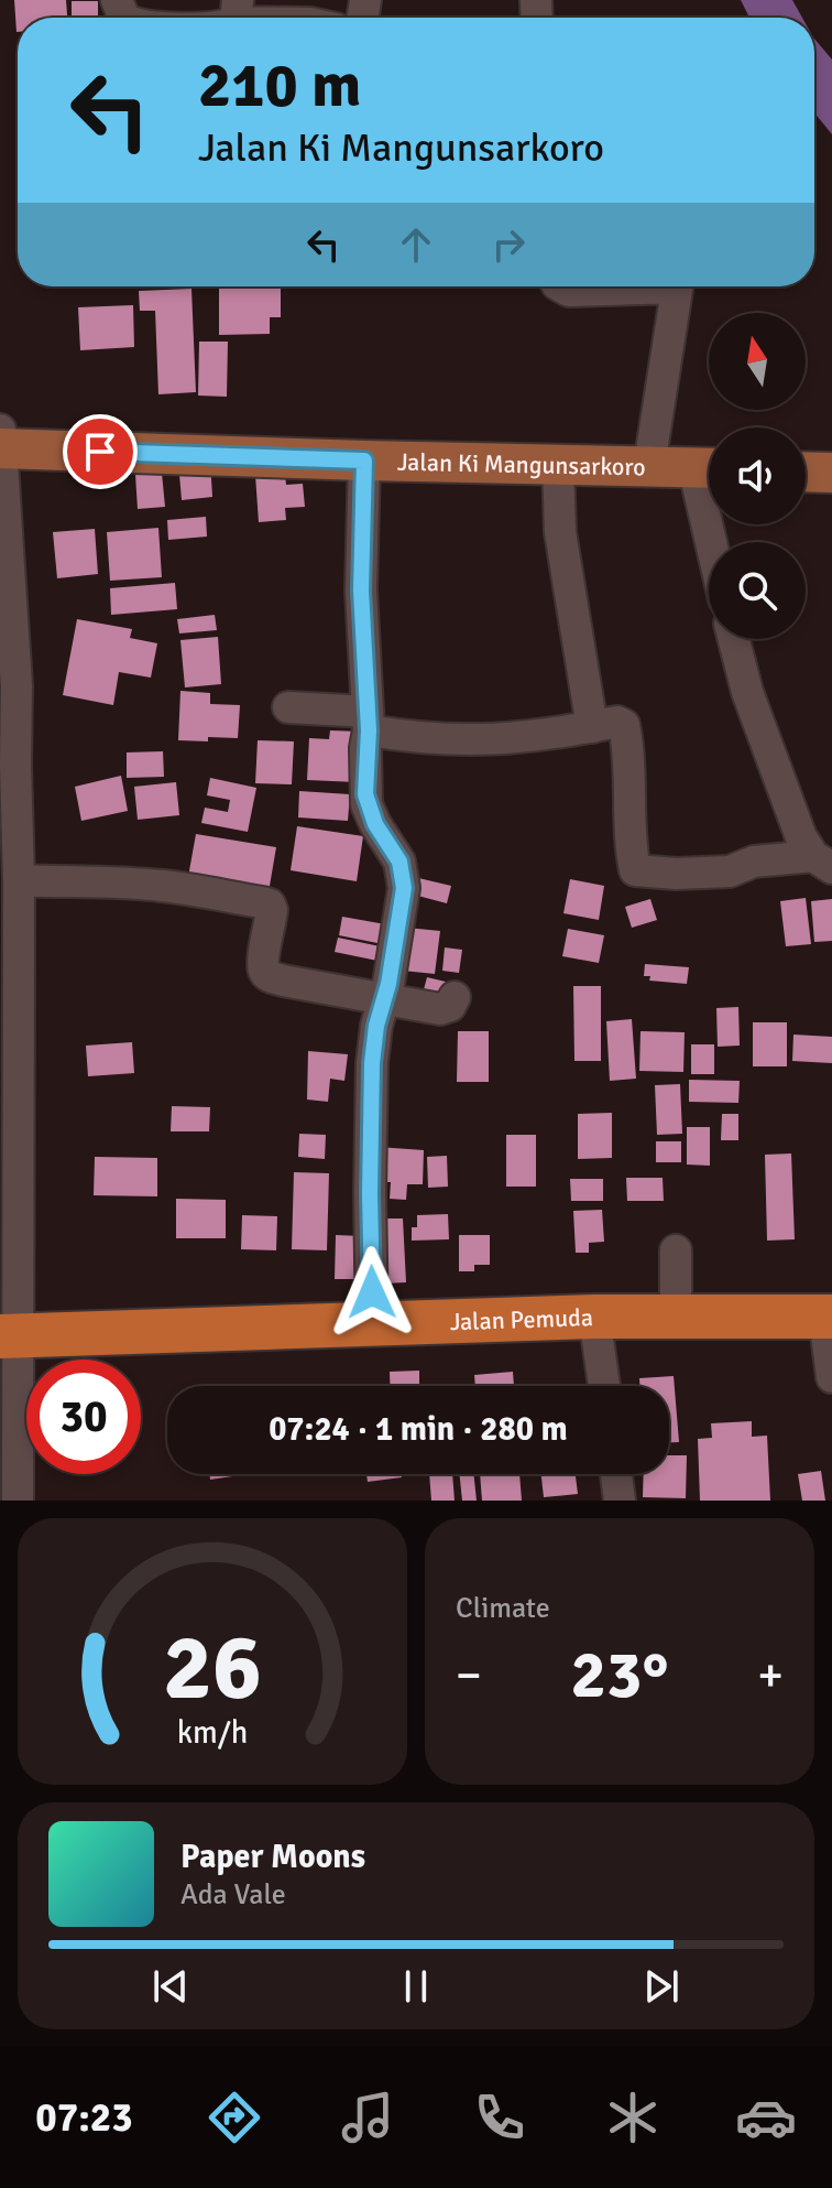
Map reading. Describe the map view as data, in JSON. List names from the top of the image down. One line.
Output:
{"streets":{"highway":["Jalan Pemuda"],"main road":["Jalan Ki Mangunsarkoro"]},"north":"top","page":{"turn":["210 m","Jalan Ki Mangunsarkoro"],"limit":"30","trip":"07:24 · 1 min · 280 m","tile":"Climate","heat":["−","23°","+"],"song":["Paper Moons","Ada Vale"],"tabs":"07:23","gauge":["26","km/h"]}}
